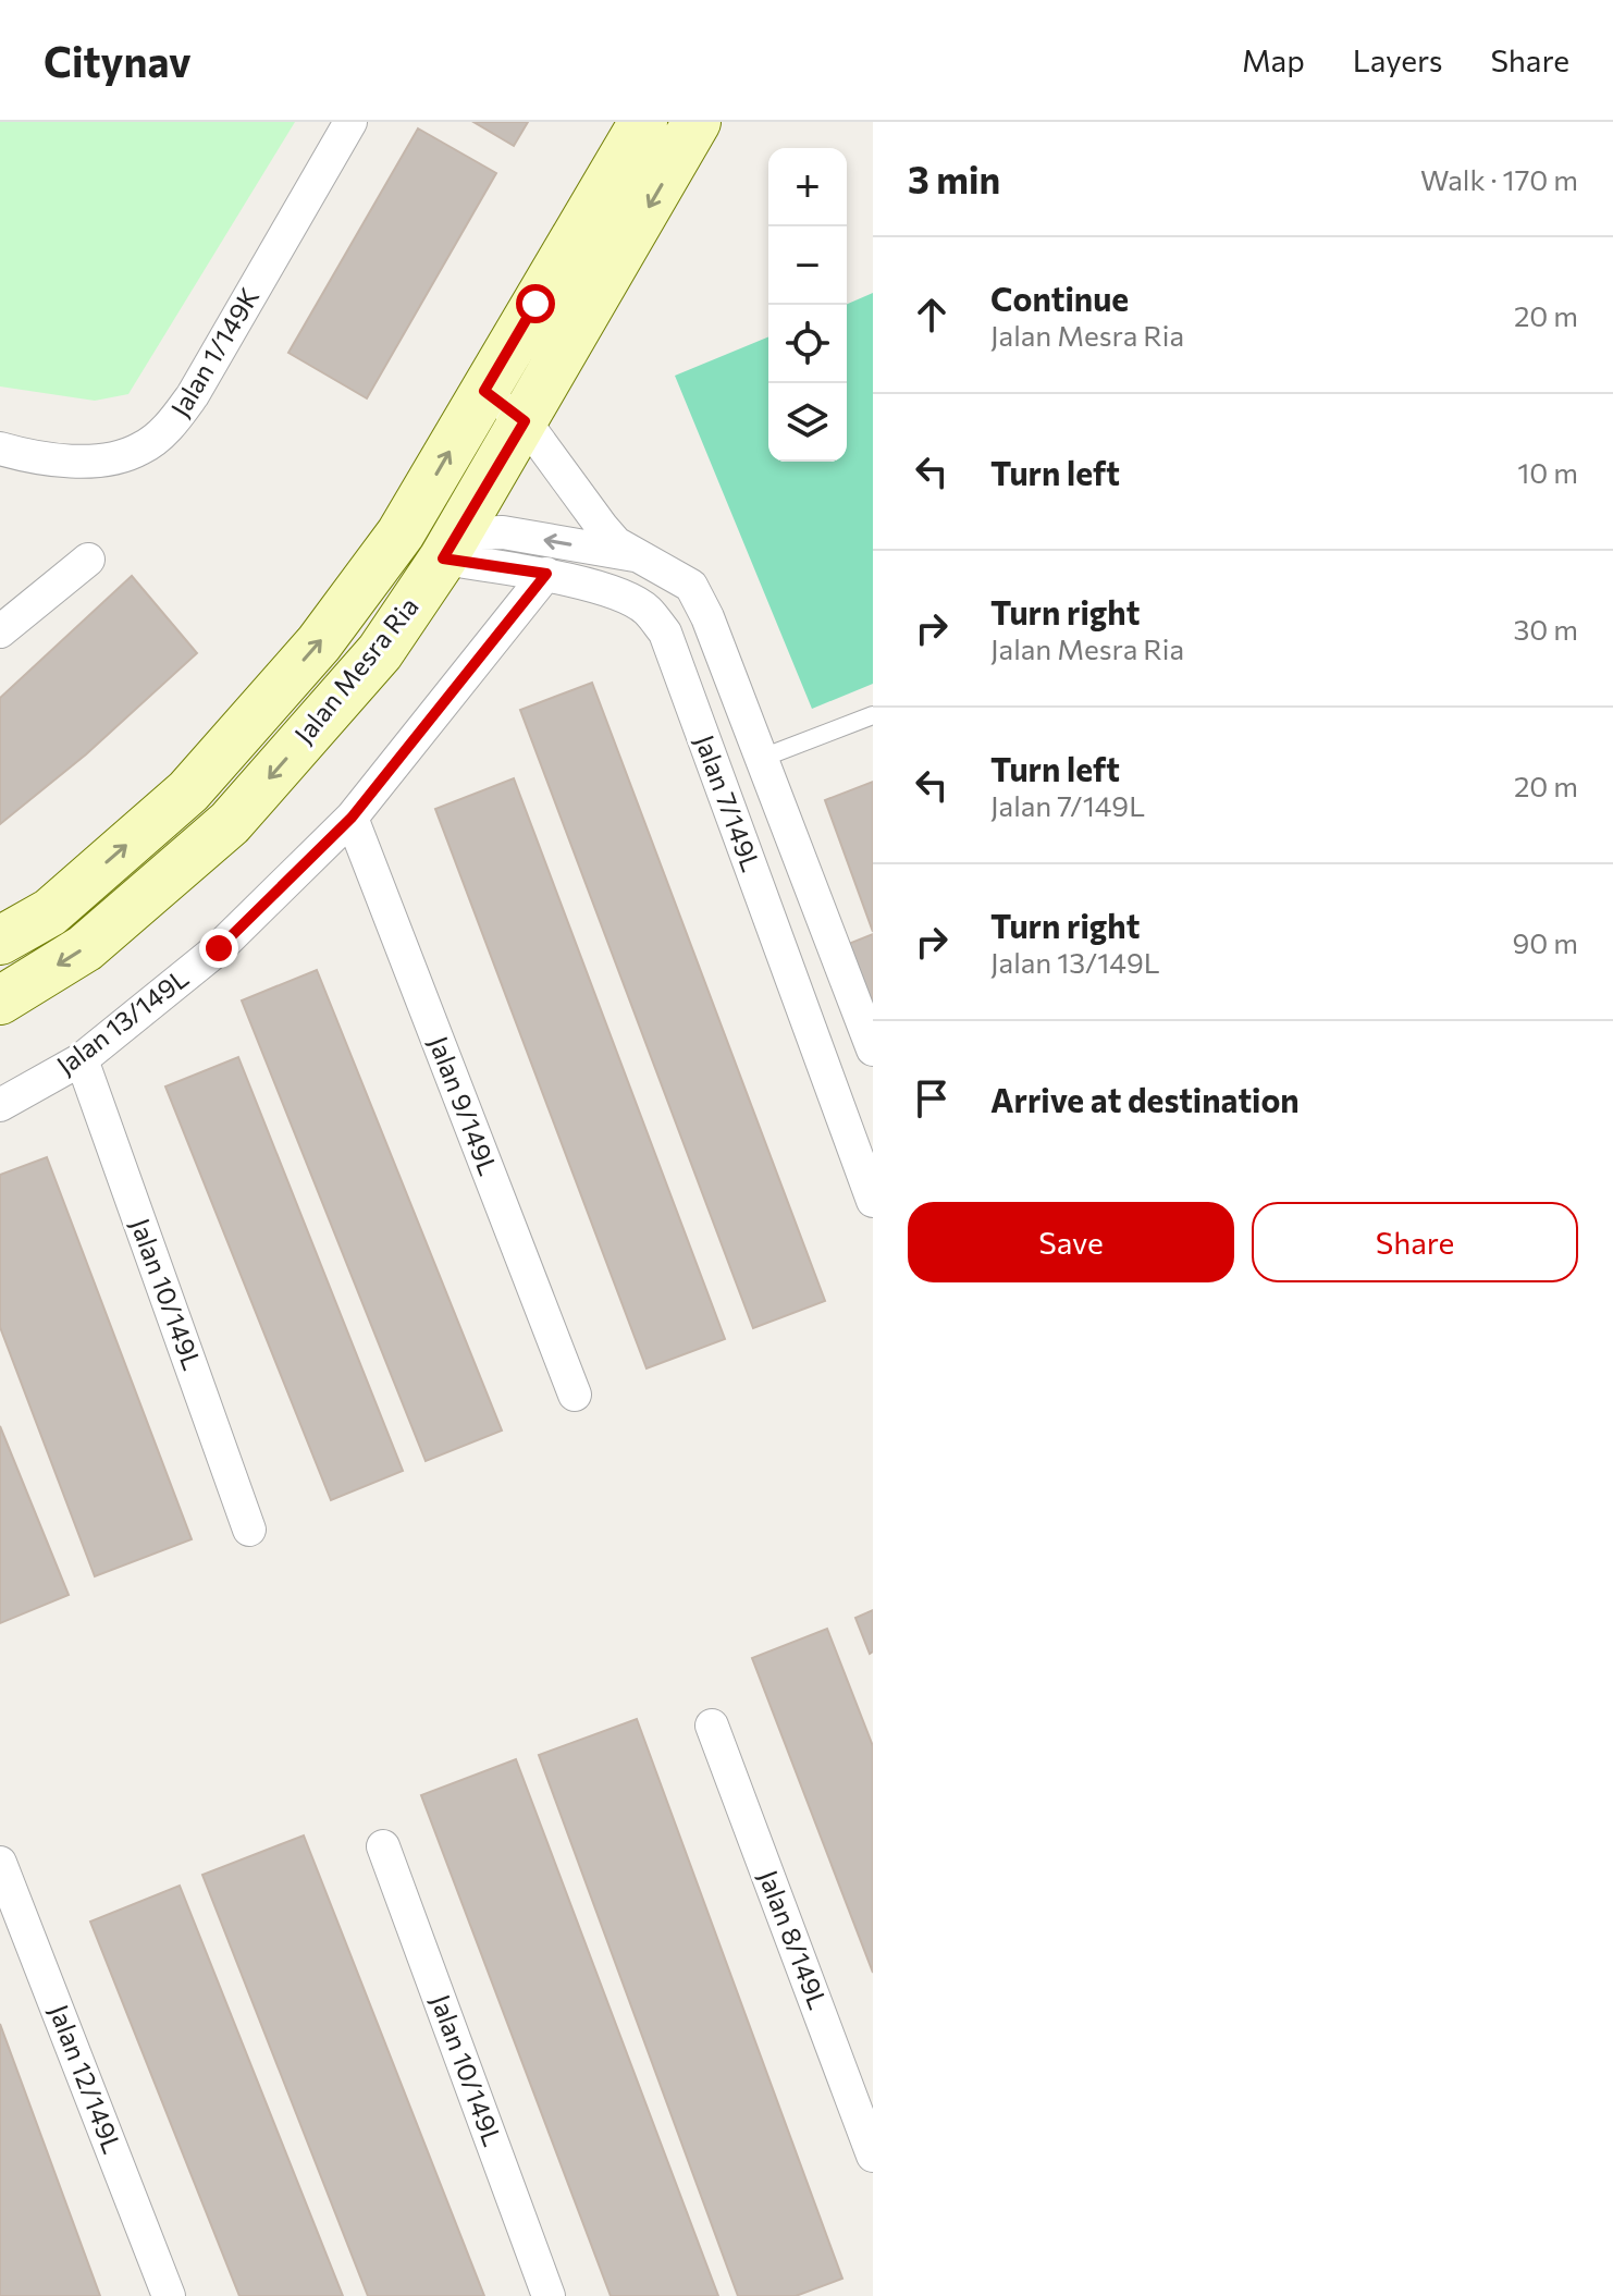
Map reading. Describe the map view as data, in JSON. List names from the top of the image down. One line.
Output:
{"streets":{"main road":["Jalan Mesra Ria"],"street":["Jalan 1/149K","Jalan 7/149L","Jalan 13/149L","Jalan 9/149L","Jalan 10/149L","Jalan 8/149L","Jalan 12/149L"]},"crossings":[["Jalan Mesra Ria","Jalan 7/149L"],["Jalan 7/149L","Jalan 13/149L"],["Jalan 13/149L","Jalan 9/149L"],["Jalan 13/149L","Jalan 10/149L"]],"page":{"header":"Citynav","nav":["Map","Layers","Share"],"heading":["3 min","Walk · 170 m"],"map_buttons":["+","−"],"list":[["Continue","Jalan Mesra Ria","20 m"],["Turn left","10 m"],["Turn right","Jalan Mesra Ria","30 m"],["Turn left","Jalan 7/149L","20 m"],["Turn right","Jalan 13/149L","90 m"],"Arrive at destination"],"buttons":["Save","Share"]}}
